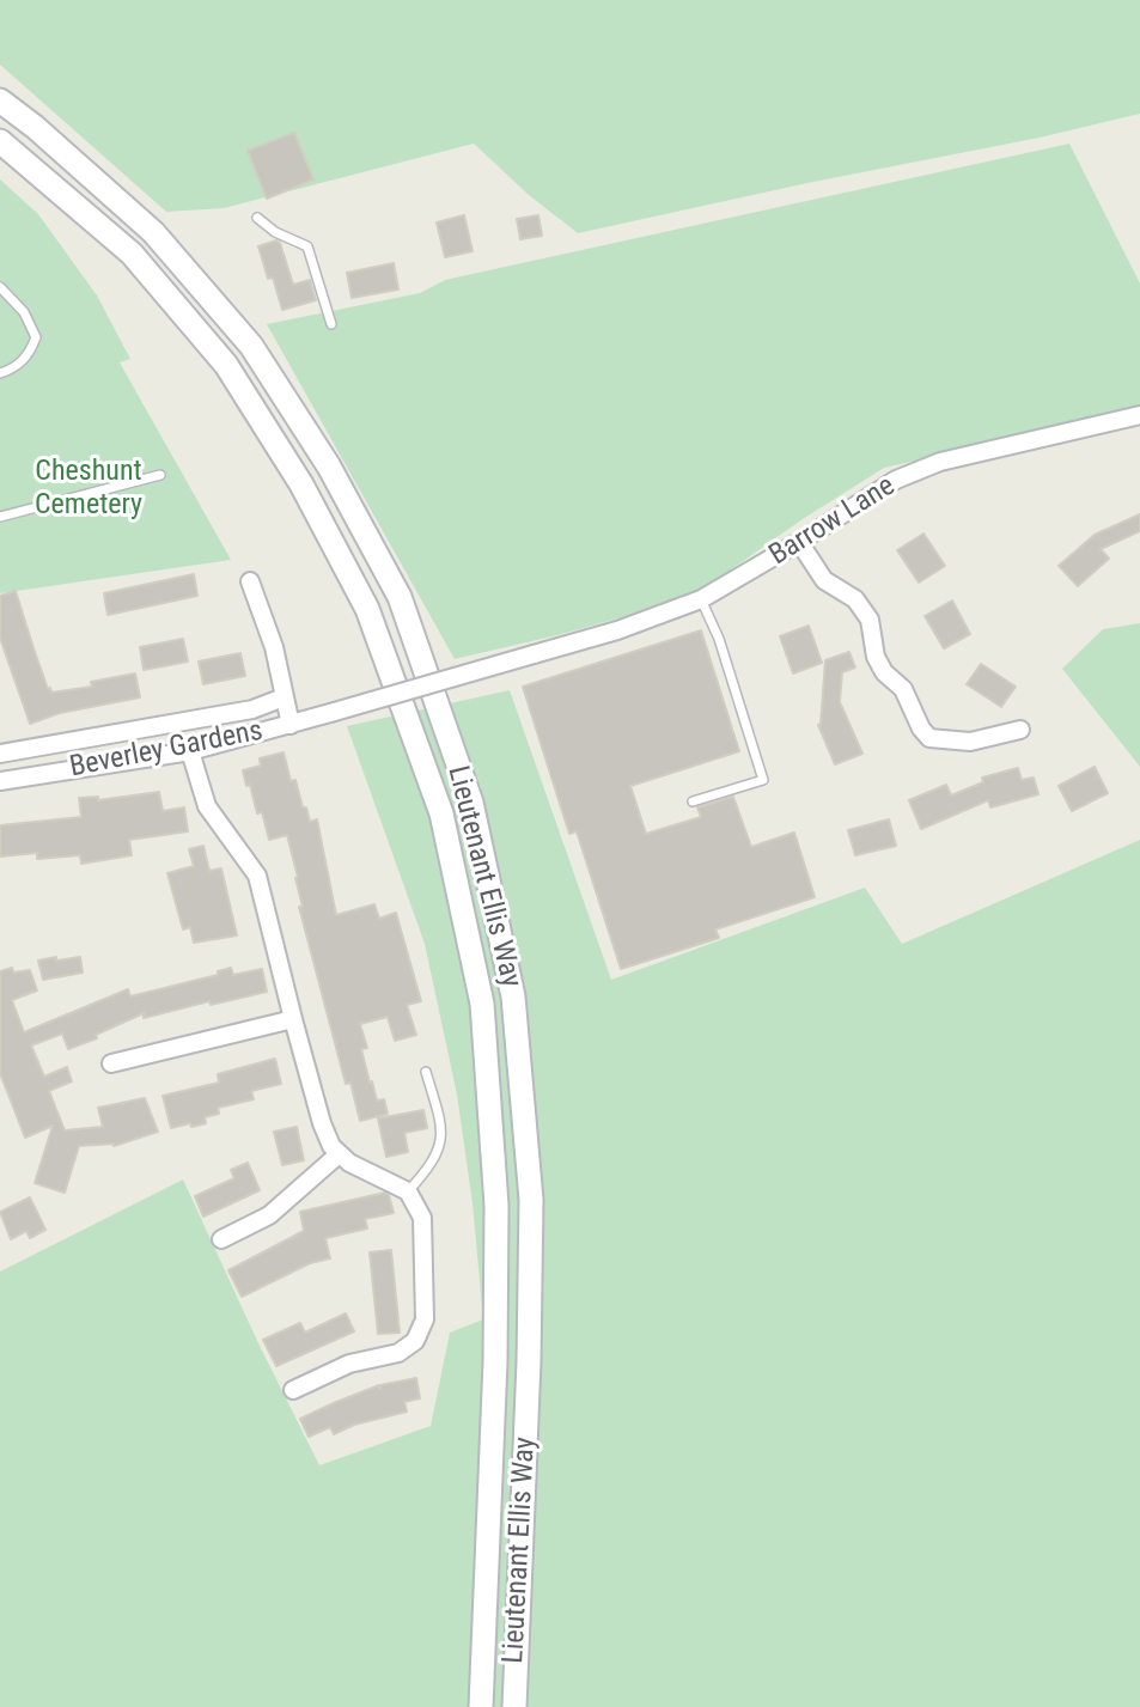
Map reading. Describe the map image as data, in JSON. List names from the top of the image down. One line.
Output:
{"streets":{"main road":["Lieutenant Ellis Way"],"street":["Barrow Lane","Beverley Gardens"]},"crossings":[["Barrow Lane","Beverley Gardens"]],"parks":["Cheshunt Cemetery"]}
